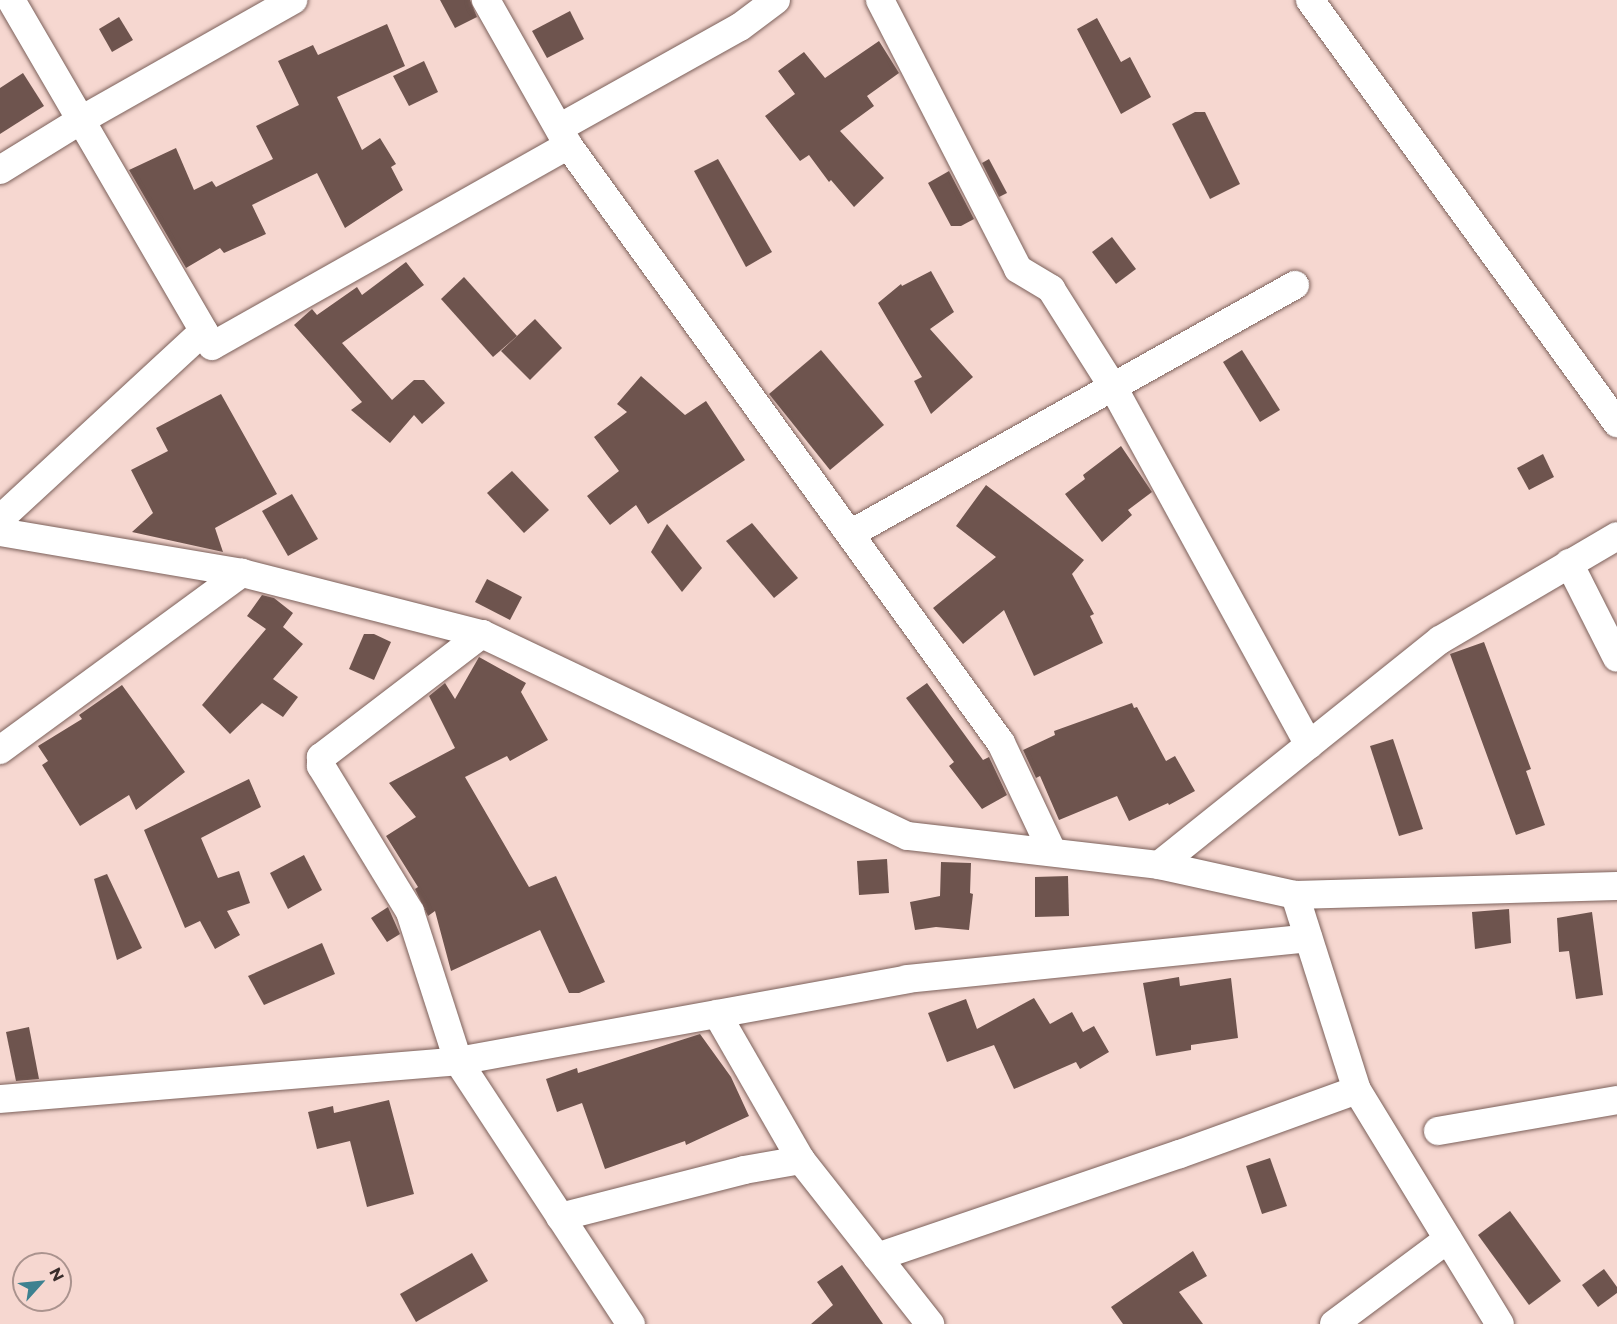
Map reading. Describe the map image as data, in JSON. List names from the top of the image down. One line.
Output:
{"north":"top right"}
